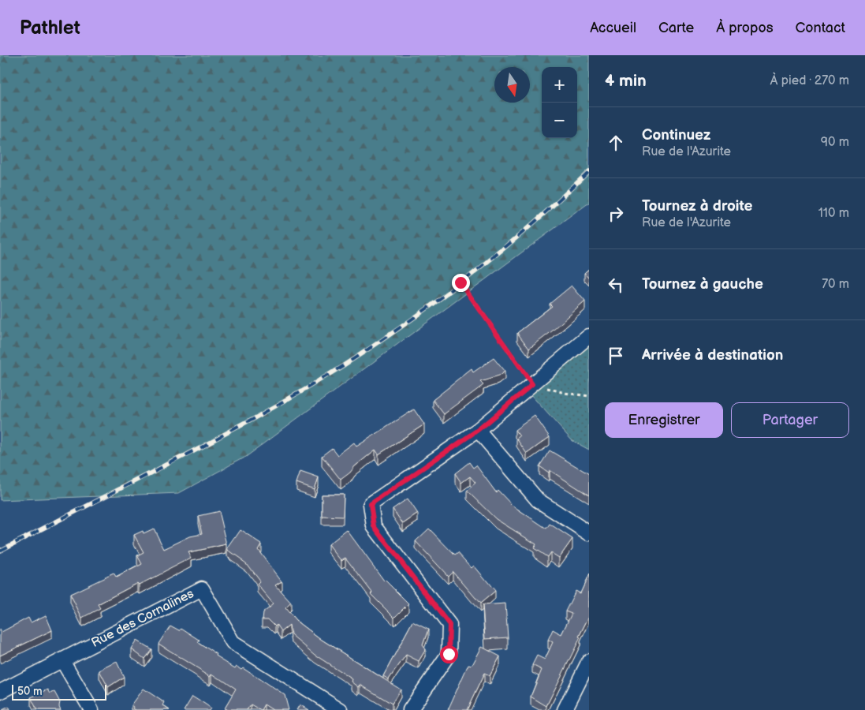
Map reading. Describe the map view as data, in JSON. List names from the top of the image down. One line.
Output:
{"streets":{"street":["Rue des Cornalines"]},"scale_bar":"50 m","north":"bottom","page":{"header":"Pathlet","nav":["Accueil","Carte","À propos","Contact"],"heading":["4 min","À pied · 270 m"],"map_buttons":["+","−"],"list":[["Continuez","Rue de l'Azurite","90 m"],["Tournez à droite","Rue de l'Azurite","110 m"],["Tournez à gauche","70 m"],"Arrivée à destination"],"buttons":["Enregistrer","Partager"],"scale":"50 m"}}
